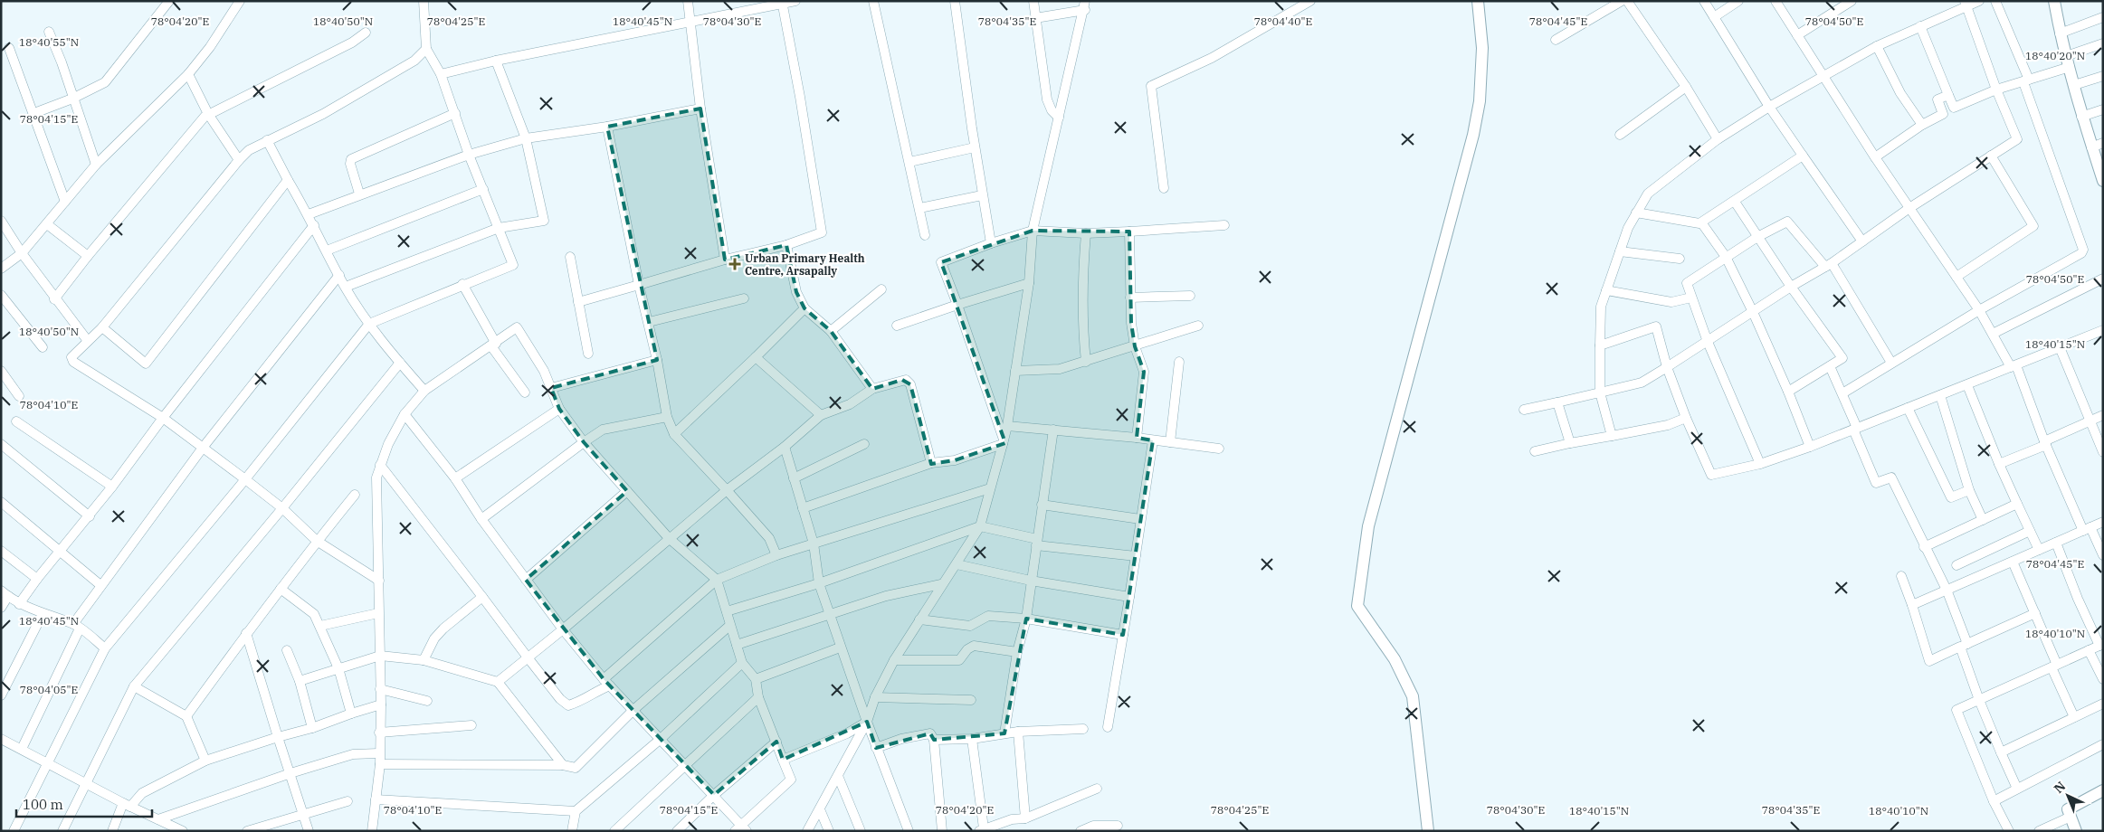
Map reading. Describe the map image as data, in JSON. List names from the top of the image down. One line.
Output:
{"places":{"health":["Urban Primary Health Centre, Arsapally"]},"scale_bar":"100 m","north":"top left","coordinates":["18°40'50\"N","18°40'45\"N","78°04'20\"E","78°04'25\"E","78°04'30\"E","78°04'35\"E","78°04'40\"E","78°04'45\"E","78°04'50\"E","18°40'55\"N","18°40'20\"N","78°04'15\"E","18°40'15\"N","78°04'10\"E","18°40'10\"N","78°04'05\"E"]}
